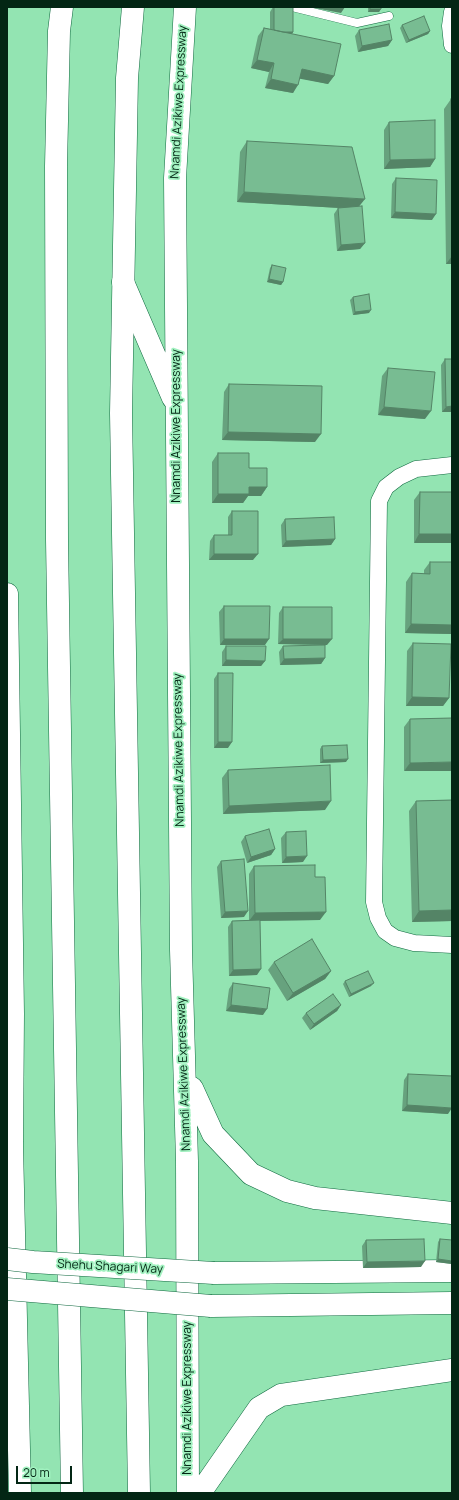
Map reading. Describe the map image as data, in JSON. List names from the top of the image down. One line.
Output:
{"streets":{"main road":["Nnamdi Azikiwe Expressway","Shehu Shagari Way"]},"scale_bar":"20 m"}
